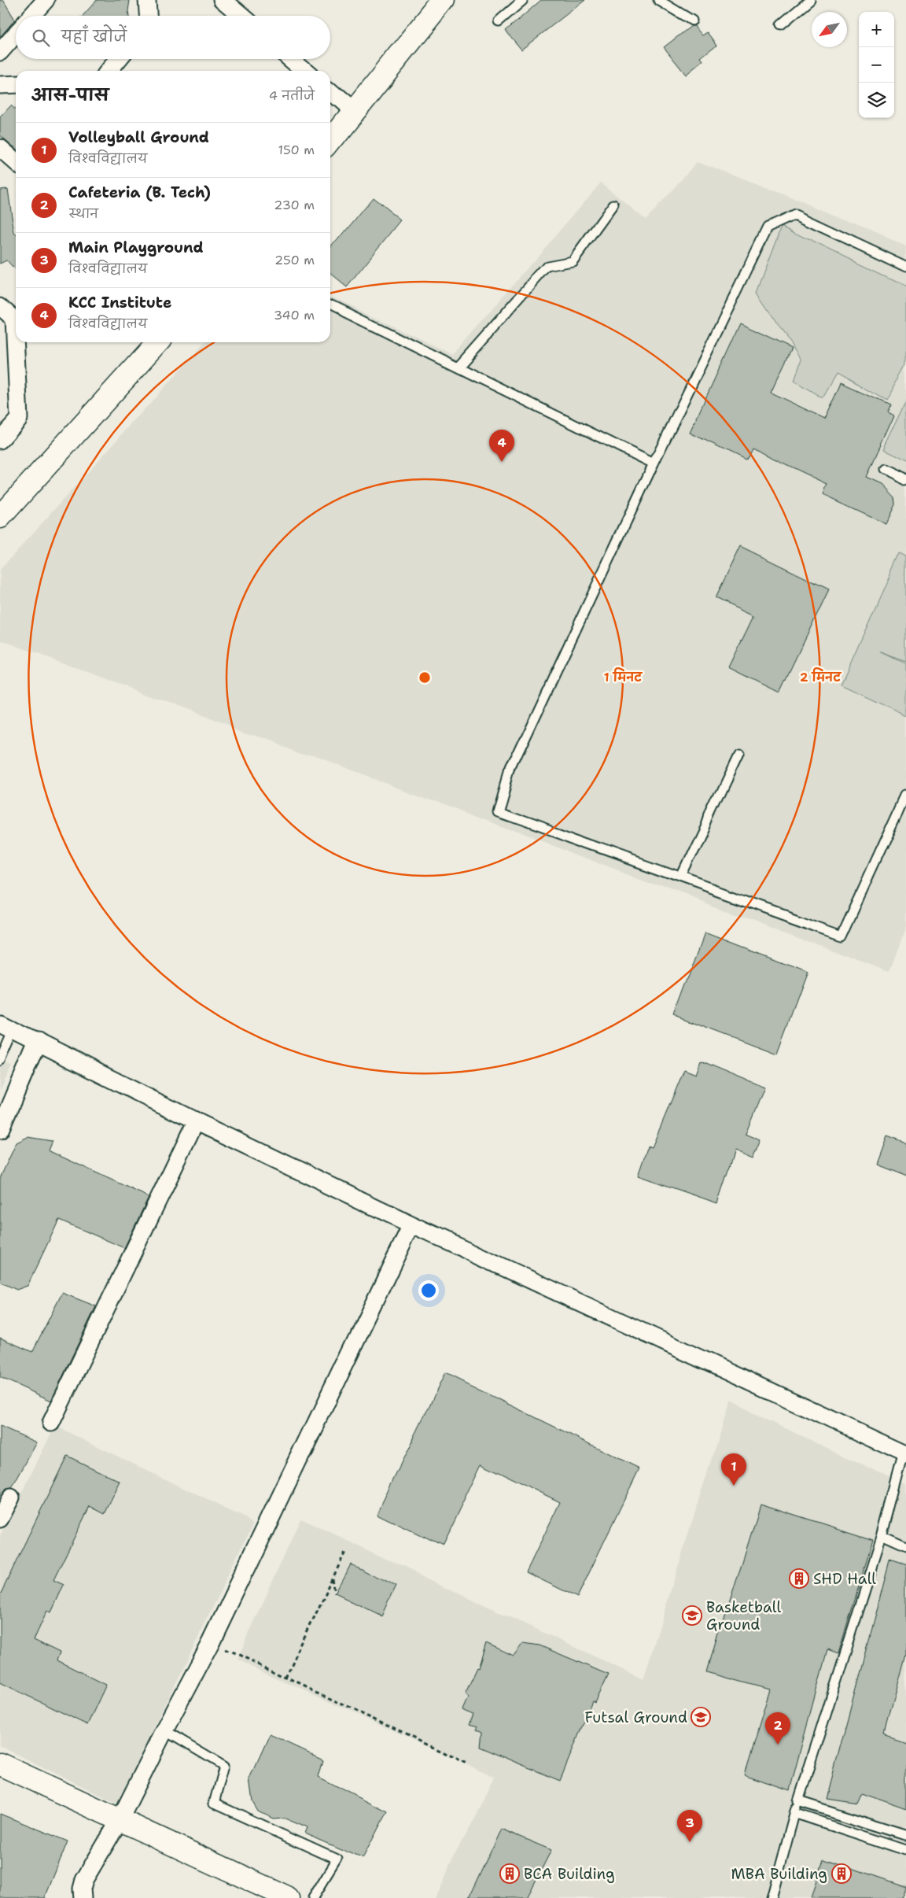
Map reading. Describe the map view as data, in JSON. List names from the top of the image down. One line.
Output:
{"places":{"building":["SHD Hall","BCA Building","MBA Building"],"school or university":["Basketball Ground","Futsal Ground"]},"north":"bottom left","page":{"map_buttons":["+","−"],"search":"यहाँ खोजें","heading":["आस-पास","4 नतीजे"],"list":[{"mark":"1","name":"Volleyball Ground","note":"विश्वविद्यालय","value":"150 m"},{"mark":"2","name":"Cafeteria (B. Tech)","note":"स्थान","value":"230 m"},{"mark":"3","name":"Main Playground","note":"विश्वविद्यालय","value":"250 m"},{"mark":"4","name":"KCC Institute","note":"विश्वविद्यालय","value":"340 m"}],"pins":["4","1","2","3"]},"rings":["1 मिनट","2 मिनट"]}
